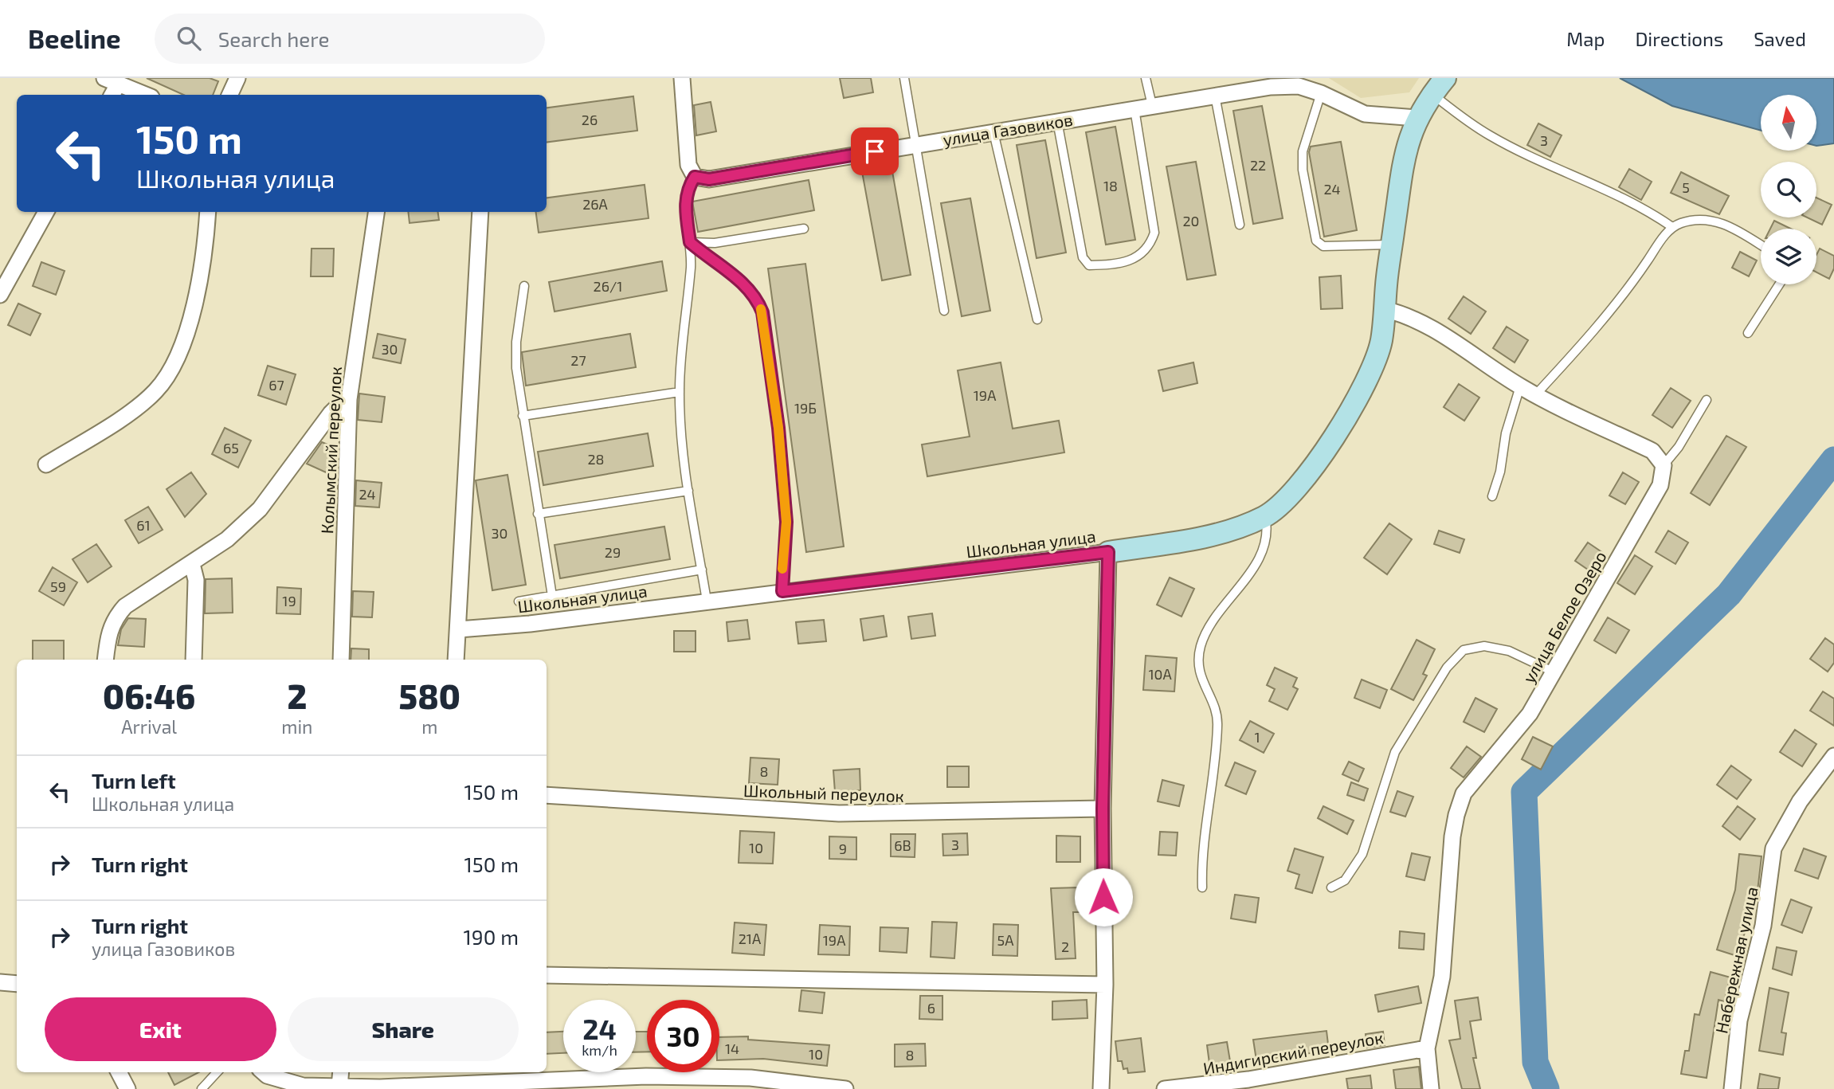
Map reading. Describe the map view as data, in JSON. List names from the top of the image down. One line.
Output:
{"streets":{"street":["улица Газовиков","Колымский переулок","Школьная улица","улица Белое Озеро","Школьный переулок","Набережная улица","Индигирский переулок"]},"crossings":[["Школьная улица","Школьный переулок"],["улица Белое Озеро","Индигирский переулок"]],"house_numbers":["26","3","22","18","5","24","26А","20","26/1","30","27","67","19А","19Б","65","28","24","61","30","29","59","19","10А","1","8","3","6В","10","9","21А","19А","5А","2","6","14","10","8"],"north":"top","page":{"header":"Beeline","search":"Search here","nav":["Map","Directions","Saved"],"turn":["150 m","Школьная улица"],"eta":["06:46","Arrival","2","min","580","m"],"list":[{"name":"Turn left","note":"Школьная улица","value":"150 m"},{"name":"Turn right","value":"150 m"},{"name":"Turn right","note":"улица Газовиков","value":"190 m"}],"buttons":["Exit","Share"],"speed":"24 km/h","limit":"30"}}
